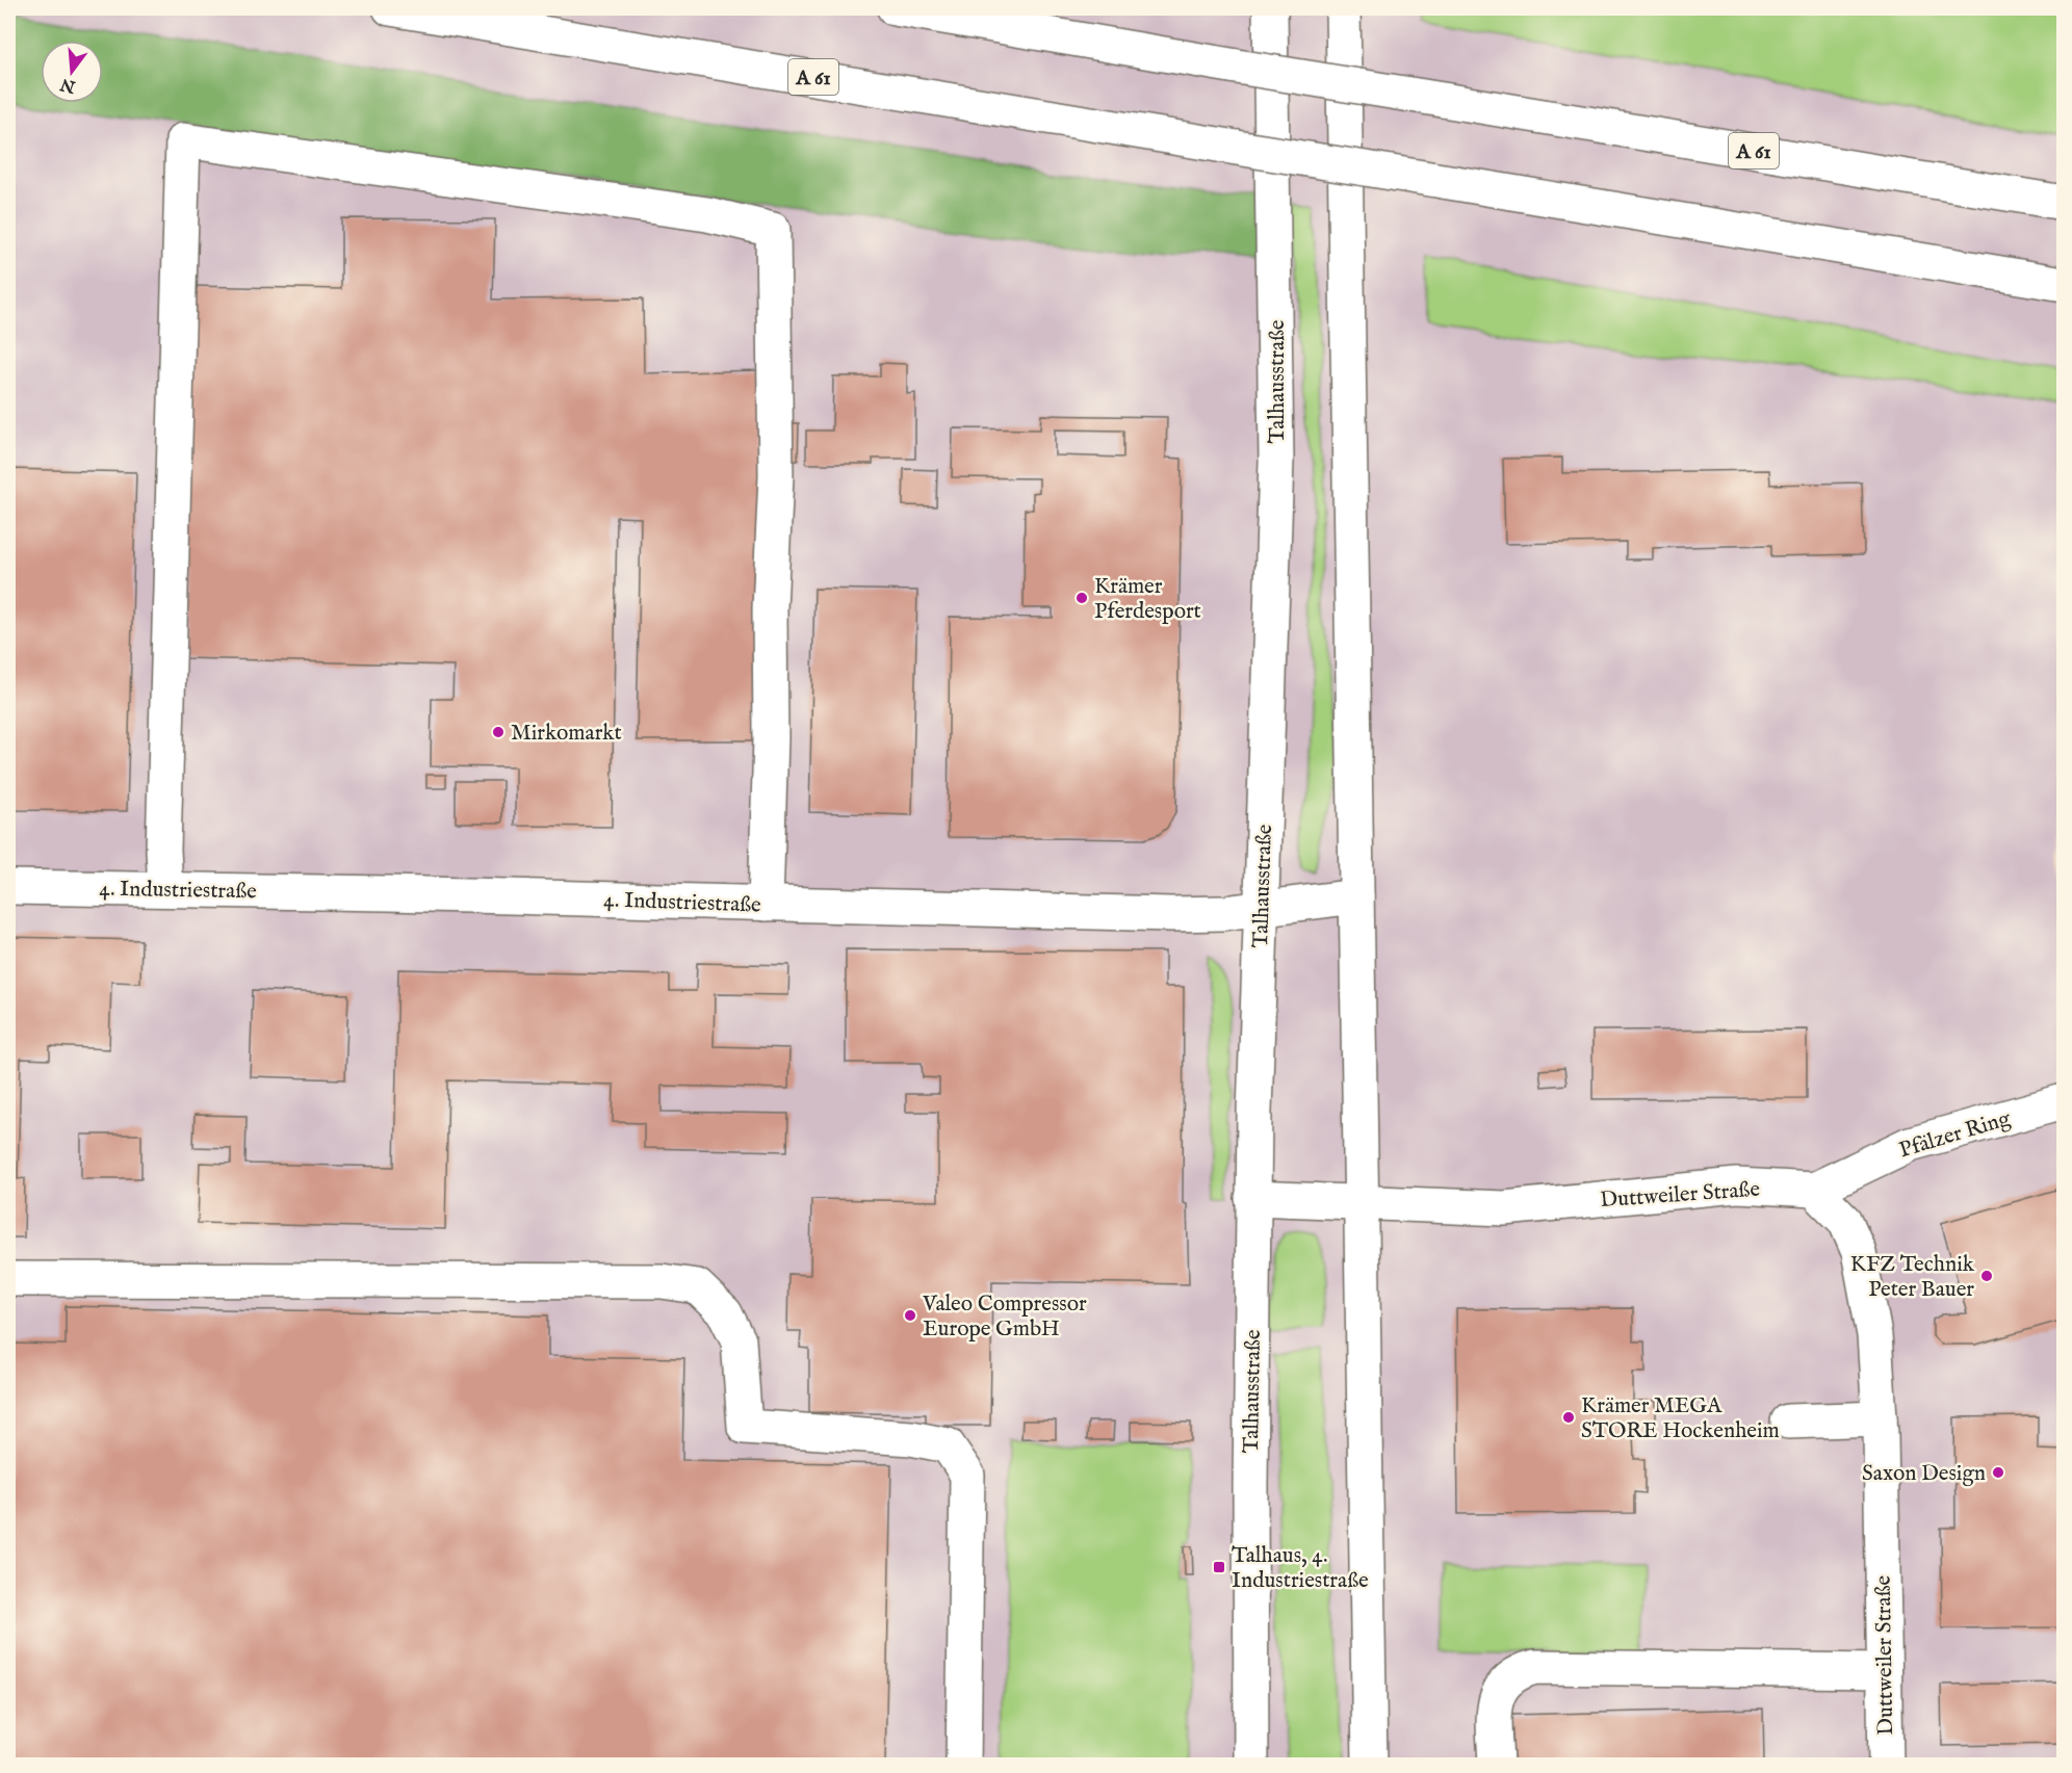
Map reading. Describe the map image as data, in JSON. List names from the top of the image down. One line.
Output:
{"streets":{"main road":["A 61","Talhausstraße","4. Industriestraße","Pfälzer Ring","Duttweiler Straße"]},"crossings":[["Talhausstraße","4. Industriestraße"],["Talhausstraße","Duttweiler Straße"],["Pfälzer Ring","Duttweiler Straße"]],"places":{"other":["Krämer Pferdesport","Mirkomarkt","KFZ Technik Peter Bauer","Valeo Compressor Europe GmbH","Krämer MEGA STORE Hockenheim","Saxon Design"],"transit":["Talhaus, 4. Industriestraße"]},"north":"bottom"}
